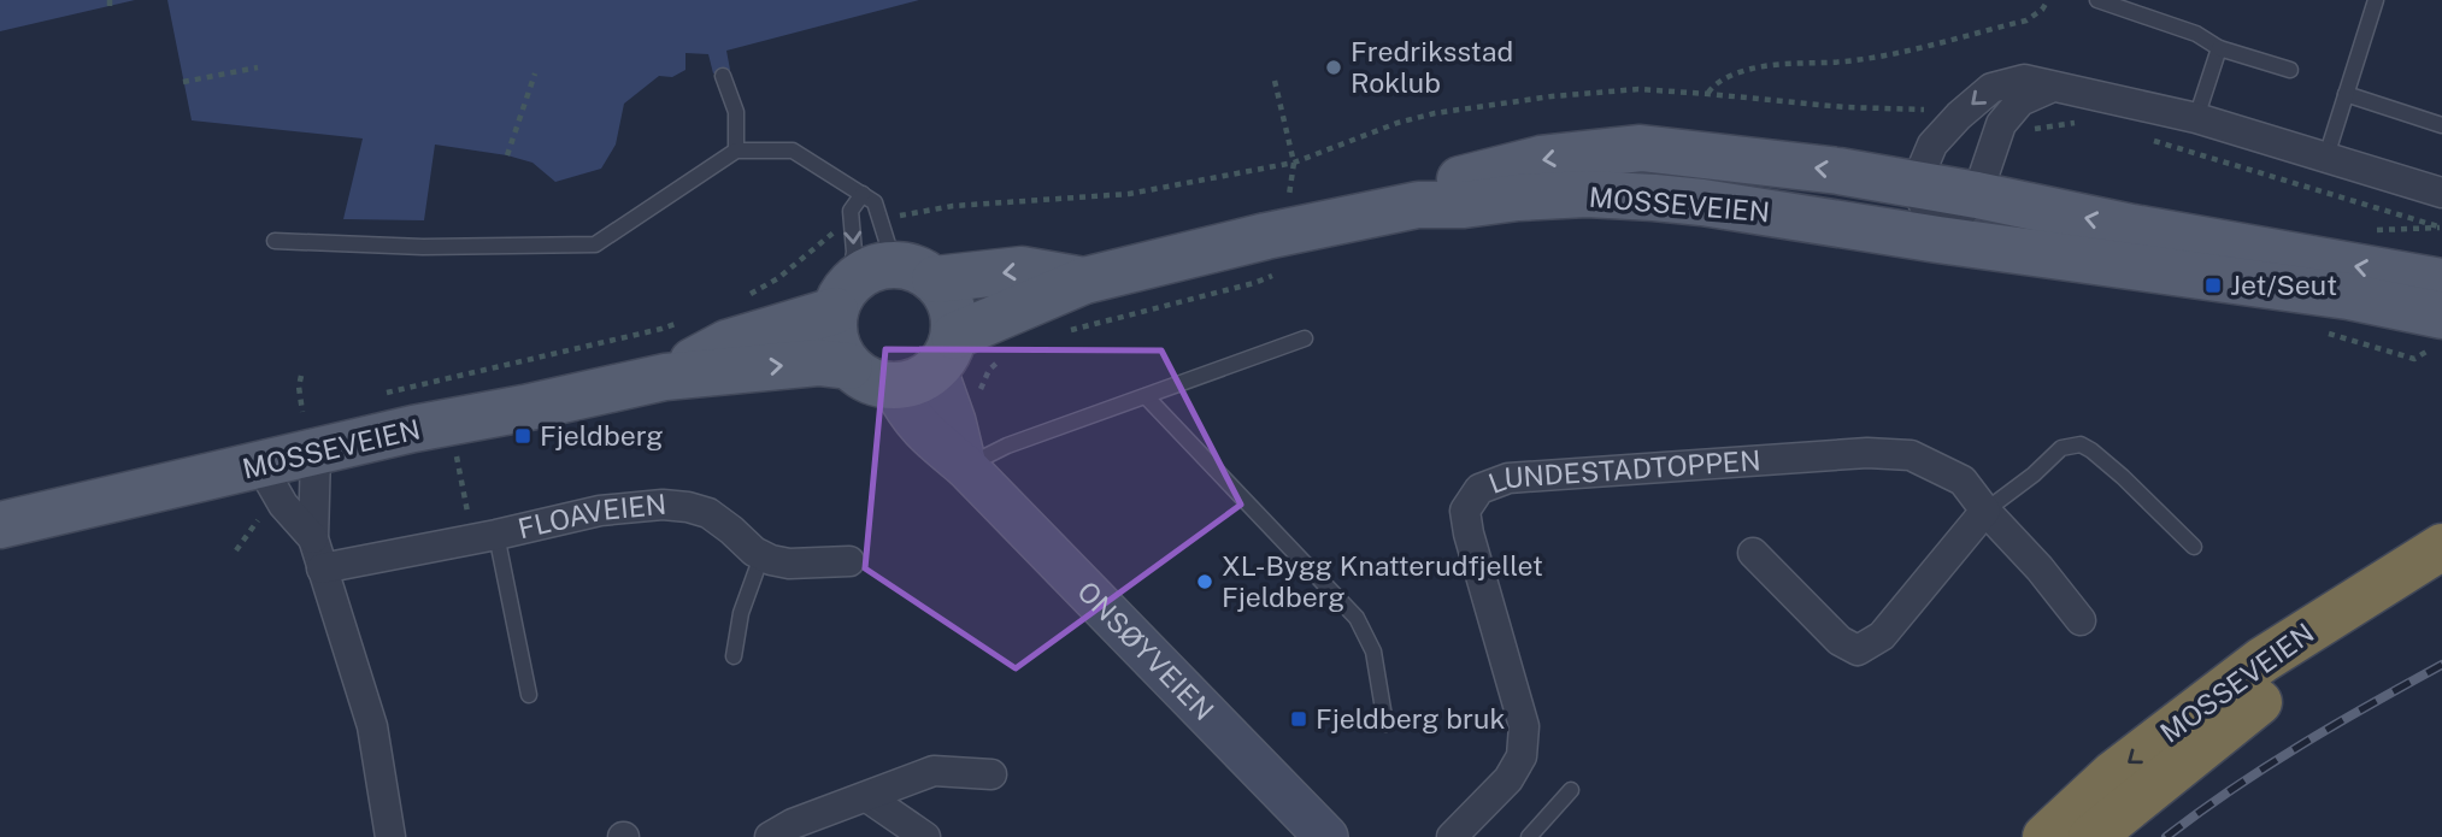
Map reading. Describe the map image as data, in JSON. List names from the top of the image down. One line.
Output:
{"streets":{"highway":["MOSSEVEIEN"],"street":["LUNDESTADTOPPEN","FLOAVEIEN","ONSØYVEIEN"]},"crossings":[["MOSSEVEIEN","ONSØYVEIEN"]],"places":{"other":["Fredriksstad Roklub","XL-Bygg Knatterudfjellet Fjeldberg"],"transit":["Jet/Seut","Fjeldberg","Fjeldberg bruk"]}}
